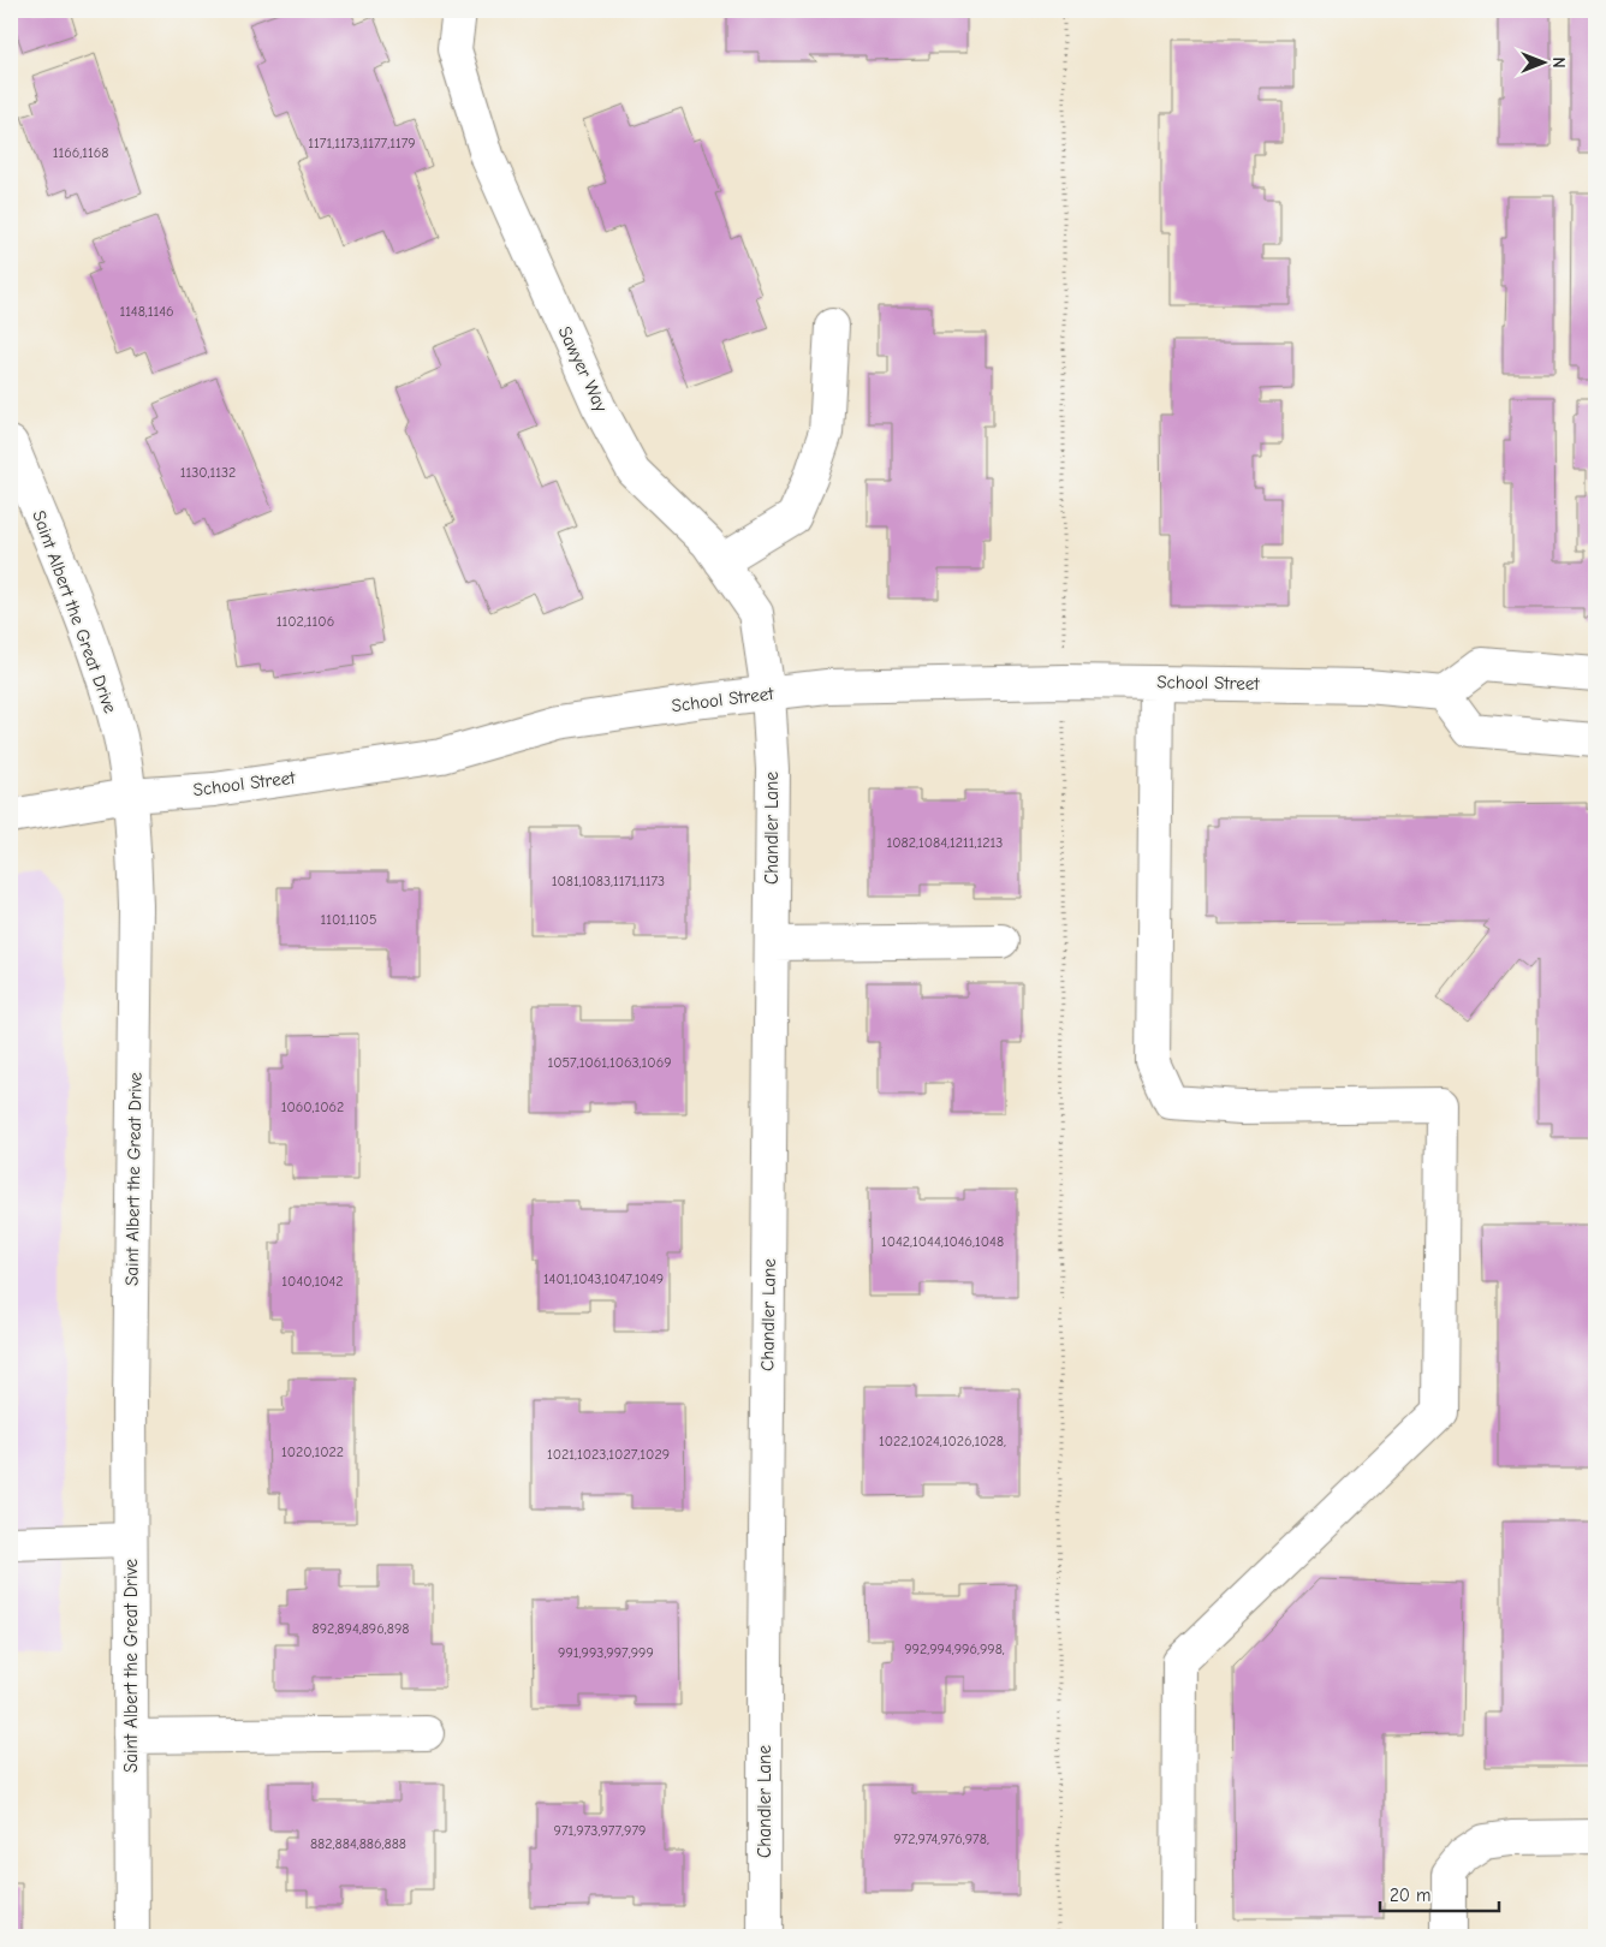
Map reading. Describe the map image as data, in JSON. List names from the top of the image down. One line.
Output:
{"streets":{"street":["Sawyer Way","Saint Albert the Great Drive","School Street","Chandler Lane"]},"crossings":[["Sawyer Way","School Street"],["Sawyer Way","Chandler Lane"],["Saint Albert the Great Drive","School Street"],["School Street","Chandler Lane"]],"house_numbers":["1171,1173,1177,1179","1166,1168","1148,1146","1130,1132","1102,1106","1082,1084,1211,1213","1081,1083,1171,1173","1101,1105","1057,1061,1063,1069","1060,1062","1042,1044,1046,1048","1401,1043,1047,1049","1040,1042","1022,1024,1026,1028,","1020,1022","1021,1023,1027,1029","892,894,896,898","992,994,996,998,","991,993,997,999","971,973,977,979","972,974,976,978,","882,884,886,888"],"scale_bar":"20 m","north":"right"}
